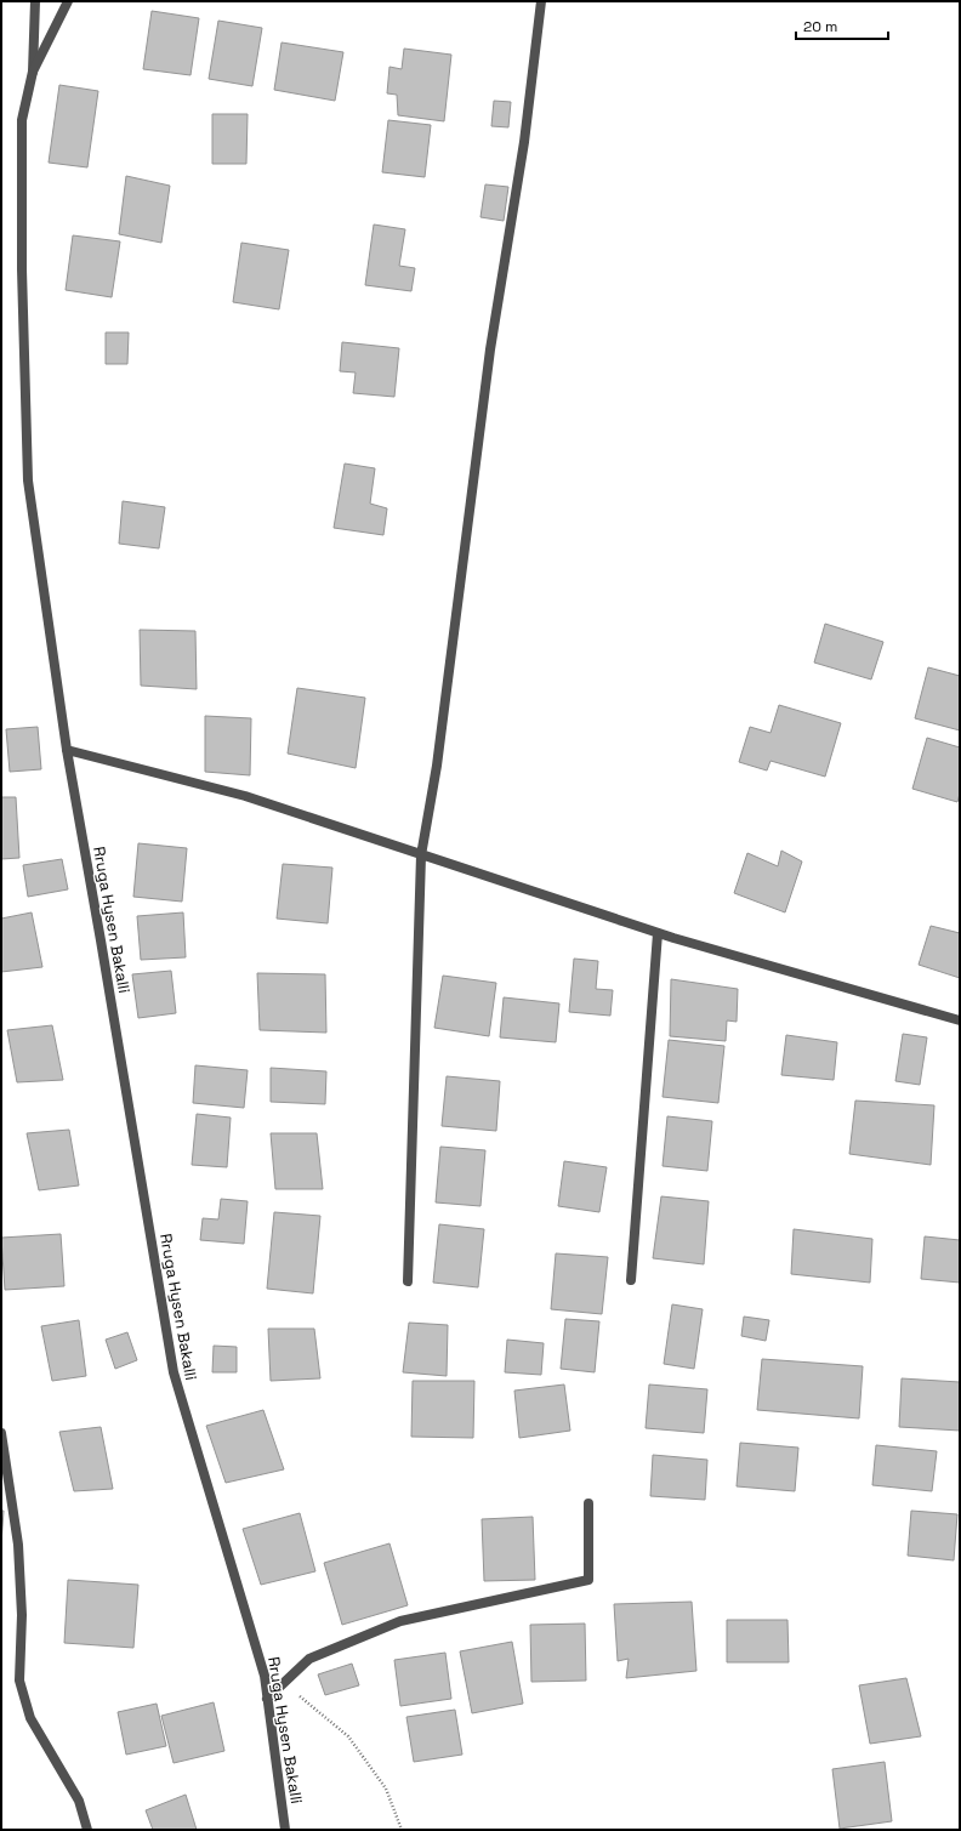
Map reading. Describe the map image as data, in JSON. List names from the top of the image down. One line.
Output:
{"streets":{"street":["Rruga Hysen Bakalli"]},"scale_bar":"20 m"}
